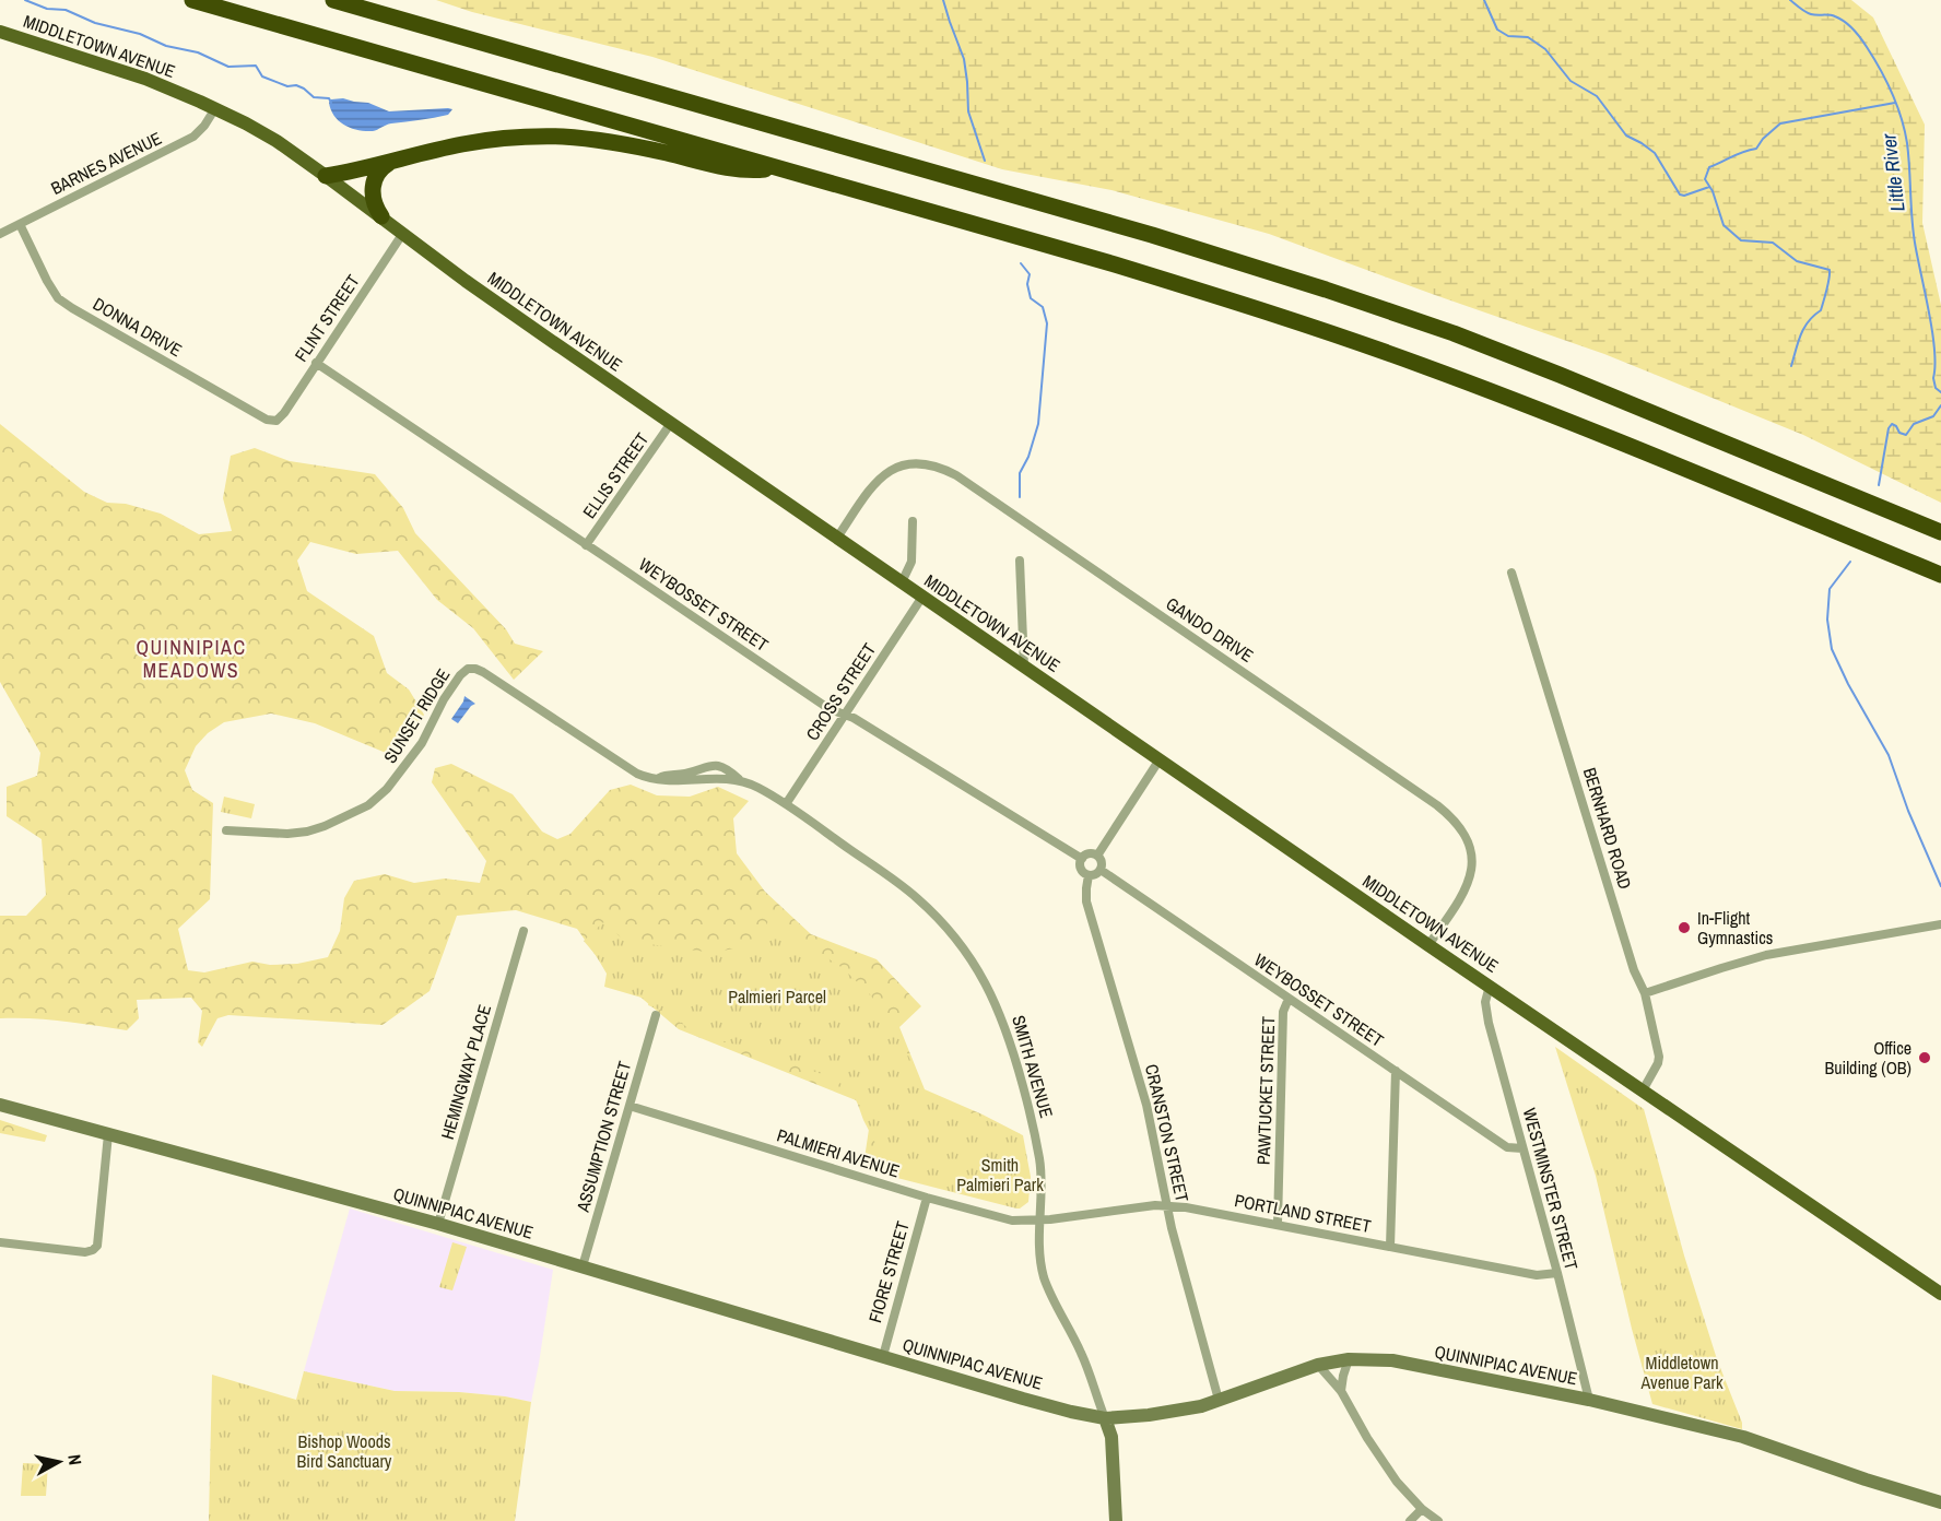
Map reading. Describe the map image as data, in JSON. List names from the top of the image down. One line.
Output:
{"streets":{"main road":["MIDDLETOWN AVENUE","QUINNIPIAC AVENUE"],"street":["BARNES AVENUE","FLINT STREET","DONNA DRIVE","ELLIS STREET","WEYBOSSET STREET","GANDO DRIVE","CROSS STREET","SUNSET RIDGE","BERNHARD ROAD","SMITH AVENUE","HEMINGWAY PLACE","PAWTUCKET STREET","CRANSTON STREET","ASSUMPTION STREET","PALMIERI AVENUE","WESTMINSTER STREET","PORTLAND STREET","FIORE STREET"]},"crossings":[["MIDDLETOWN AVENUE","BARNES AVENUE"],["MIDDLETOWN AVENUE","FLINT STREET"],["MIDDLETOWN AVENUE","ELLIS STREET"],["MIDDLETOWN AVENUE","GANDO DRIVE"],["MIDDLETOWN AVENUE","CROSS STREET"],["MIDDLETOWN AVENUE","BERNHARD ROAD"],["MIDDLETOWN AVENUE","WESTMINSTER STREET"],["BARNES AVENUE","DONNA DRIVE"],["FLINT STREET","DONNA DRIVE"],["FLINT STREET","WEYBOSSET STREET"],["ELLIS STREET","WEYBOSSET STREET"],["WEYBOSSET STREET","CROSS STREET"],["WEYBOSSET STREET","PAWTUCKET STREET"],["WEYBOSSET STREET","CRANSTON STREET"],["WEYBOSSET STREET","WESTMINSTER STREET"],["CROSS STREET","SUNSET RIDGE"],["CROSS STREET","SMITH AVENUE"],["SUNSET RIDGE","SMITH AVENUE"],["SMITH AVENUE","PALMIERI AVENUE"],["SMITH AVENUE","QUINNIPIAC AVENUE"],["SMITH AVENUE","PORTLAND STREET"],["HEMINGWAY PLACE","QUINNIPIAC AVENUE"],["PAWTUCKET STREET","PORTLAND STREET"],["CRANSTON STREET","QUINNIPIAC AVENUE"],["CRANSTON STREET","PORTLAND STREET"],["ASSUMPTION STREET","PALMIERI AVENUE"],["ASSUMPTION STREET","QUINNIPIAC AVENUE"],["PALMIERI AVENUE","PORTLAND STREET"],["PALMIERI AVENUE","FIORE STREET"],["WESTMINSTER STREET","QUINNIPIAC AVENUE"],["WESTMINSTER STREET","PORTLAND STREET"],["QUINNIPIAC AVENUE","FIORE STREET"]],"districts":["QUINNIPIAC MEADOWS"],"water":["Little River"],"parks":["Palmieri Parcel","Smith Palmieri Park","Middletown Avenue Park","Bishop Woods Bird Sanctuary"],"places":["In-Flight Gymnastics","Office Building (OB)"],"north":"right"}
